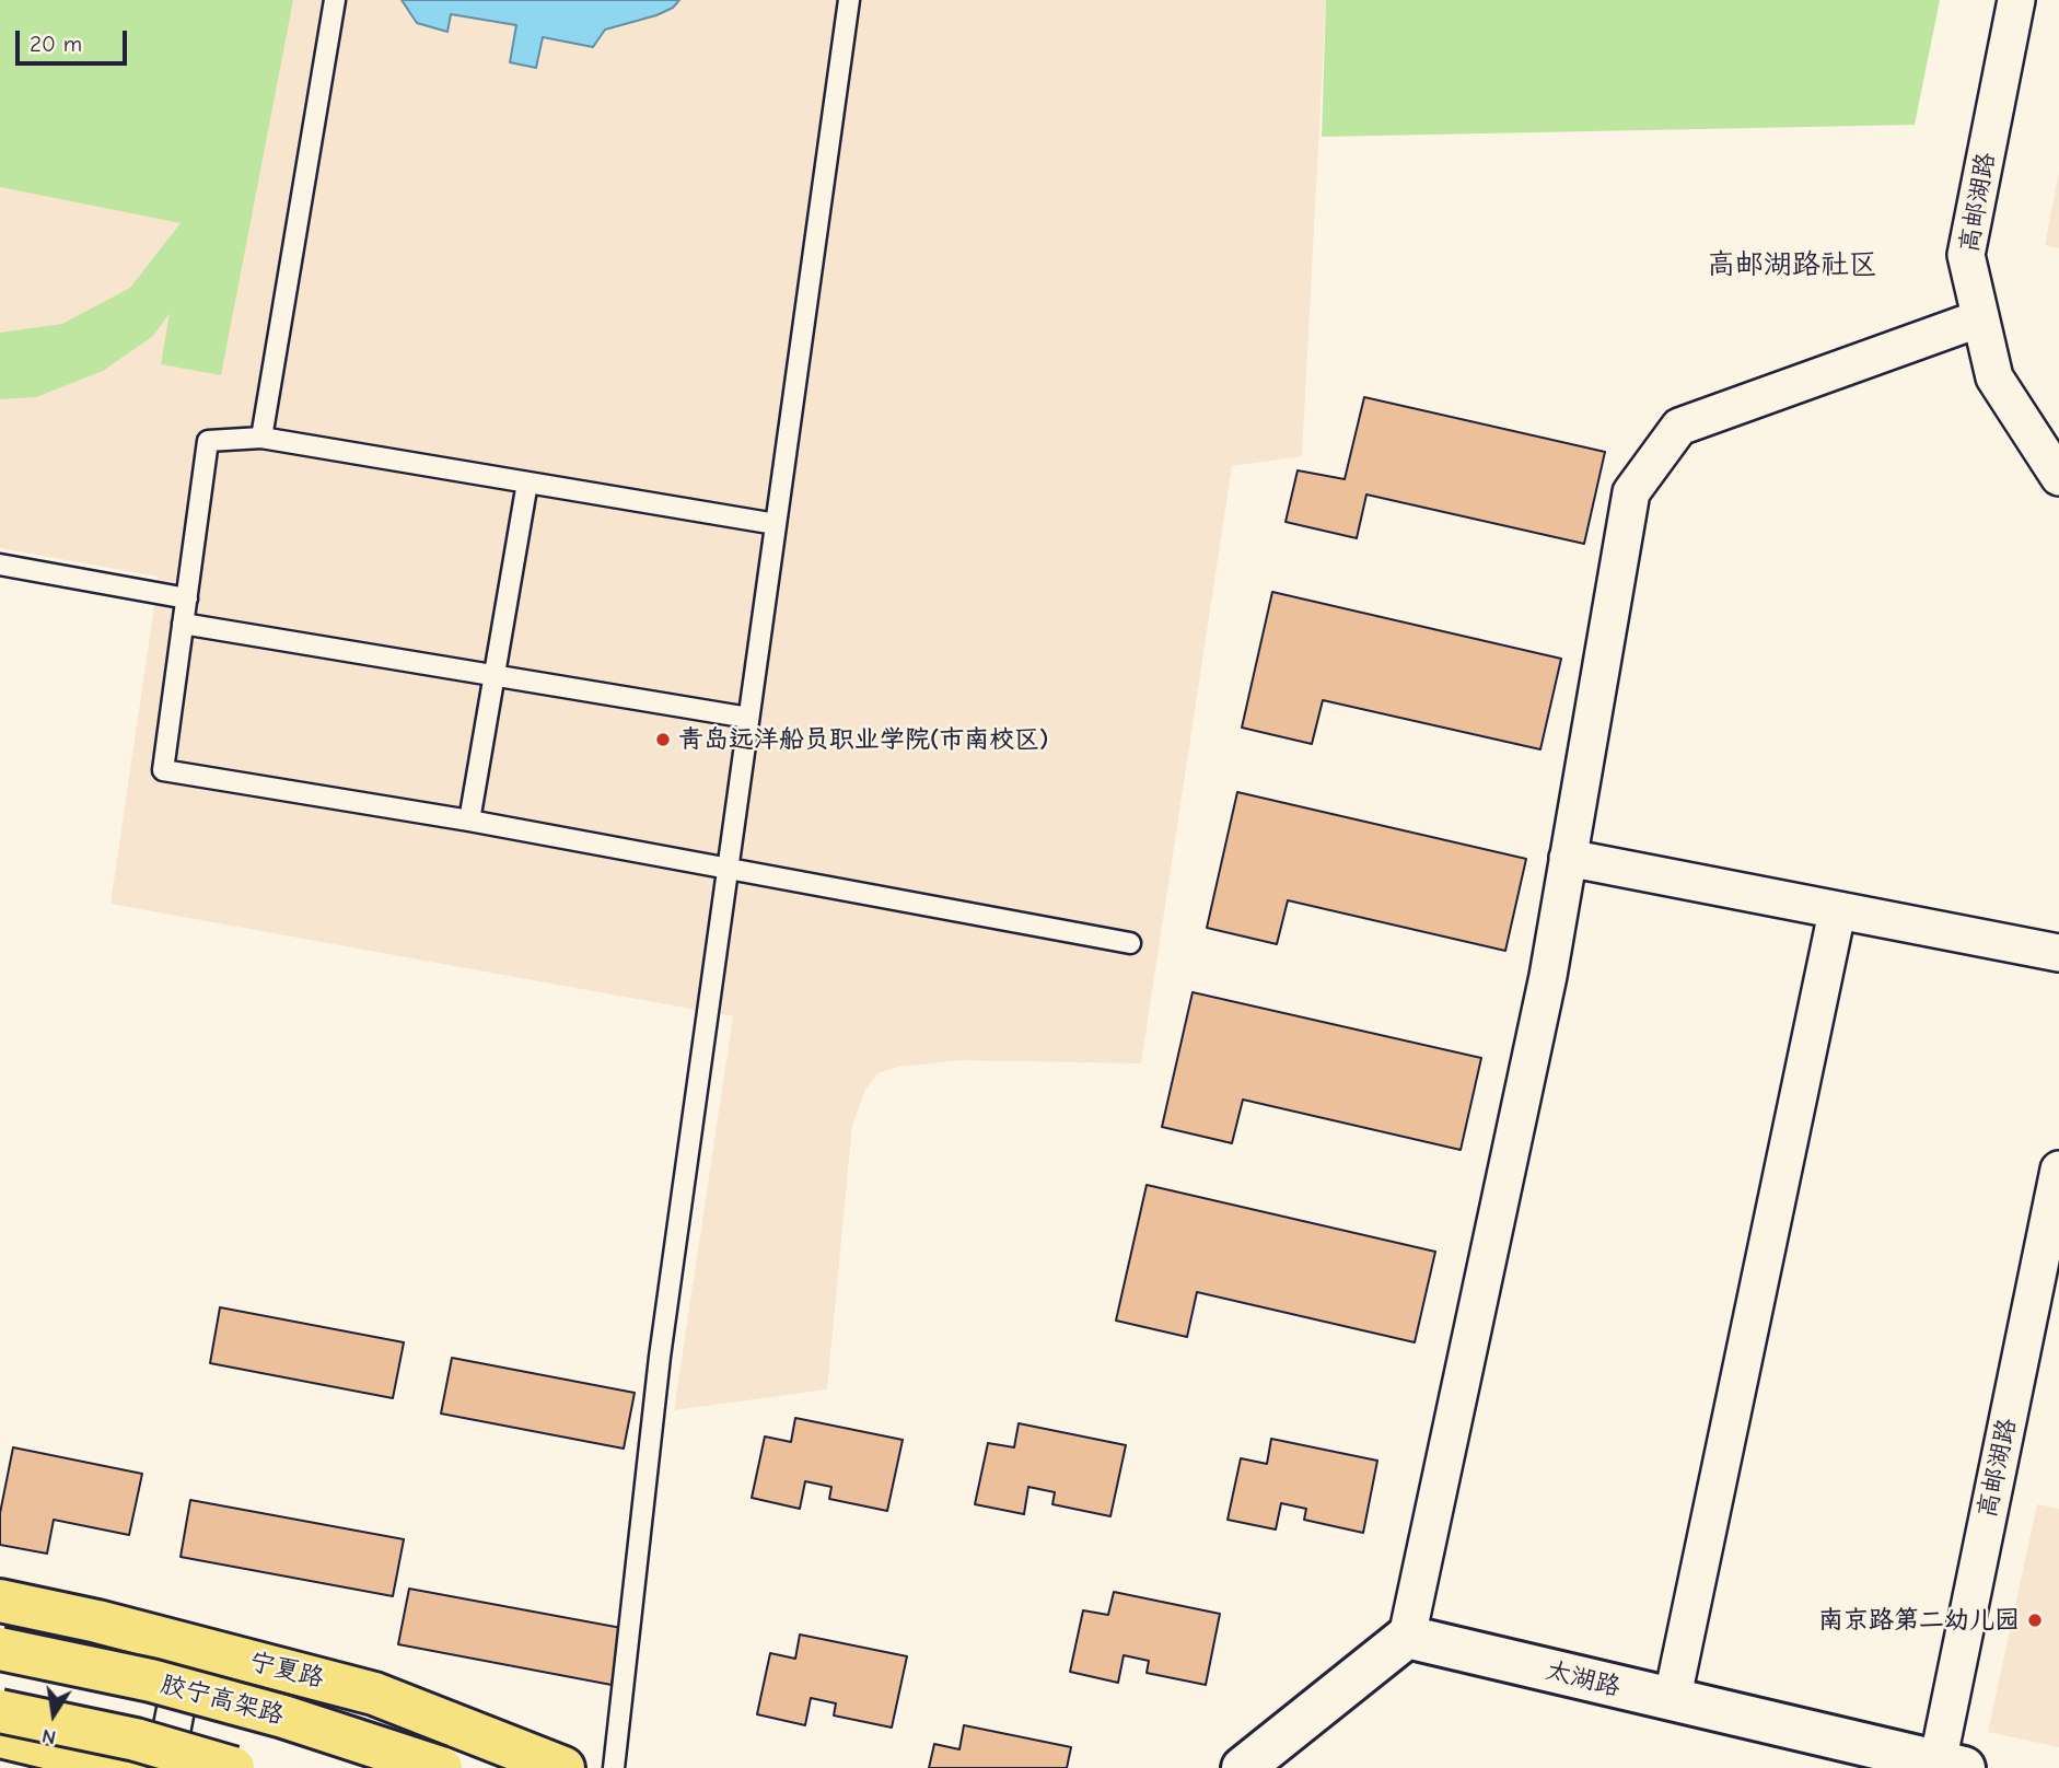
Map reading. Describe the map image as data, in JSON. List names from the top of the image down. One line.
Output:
{"streets":{"main road":["宁夏路","胶宁高架路"],"street":["高邮湖路","太湖路"]},"crossings":[["高邮湖路","太湖路"]],"districts":["高邮湖路社区"],"places":["青岛远洋船员职业学院(市南校区)","南京路第二幼儿园"],"scale_bar":"20 m","north":"bottom"}
